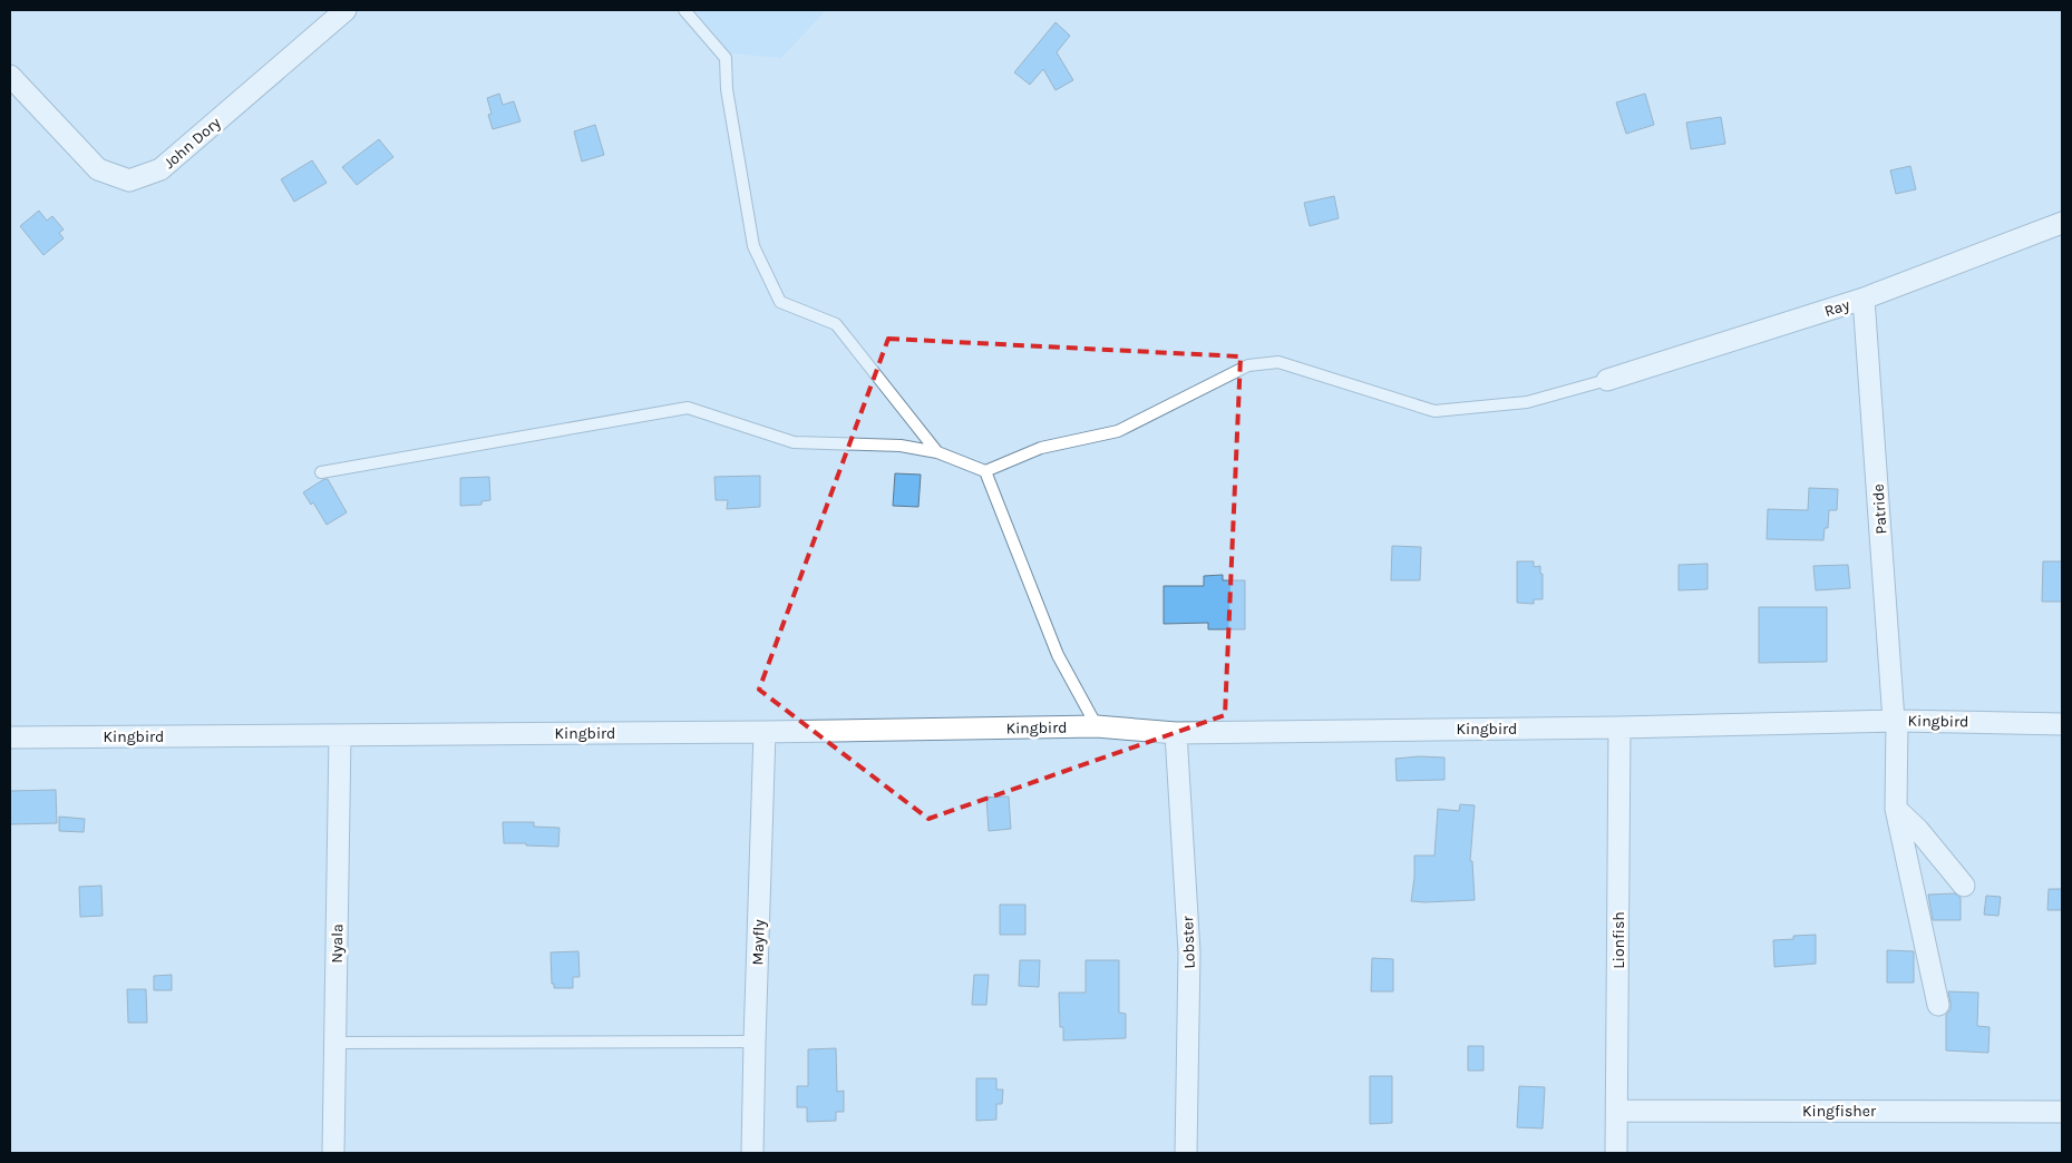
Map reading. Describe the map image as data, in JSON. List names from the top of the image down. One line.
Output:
{"streets":{"street":["John Dory","Ray","Patride","Kingbird","Lionfish","Mayfly","Lobster","Nyala","Kingfisher"]},"crossings":[["Ray","Patride"],["Patride","Kingbird"],["Kingbird","Lionfish"],["Kingbird","Mayfly"],["Kingbird","Lobster"],["Kingbird","Nyala"],["Lionfish","Kingfisher"]]}
